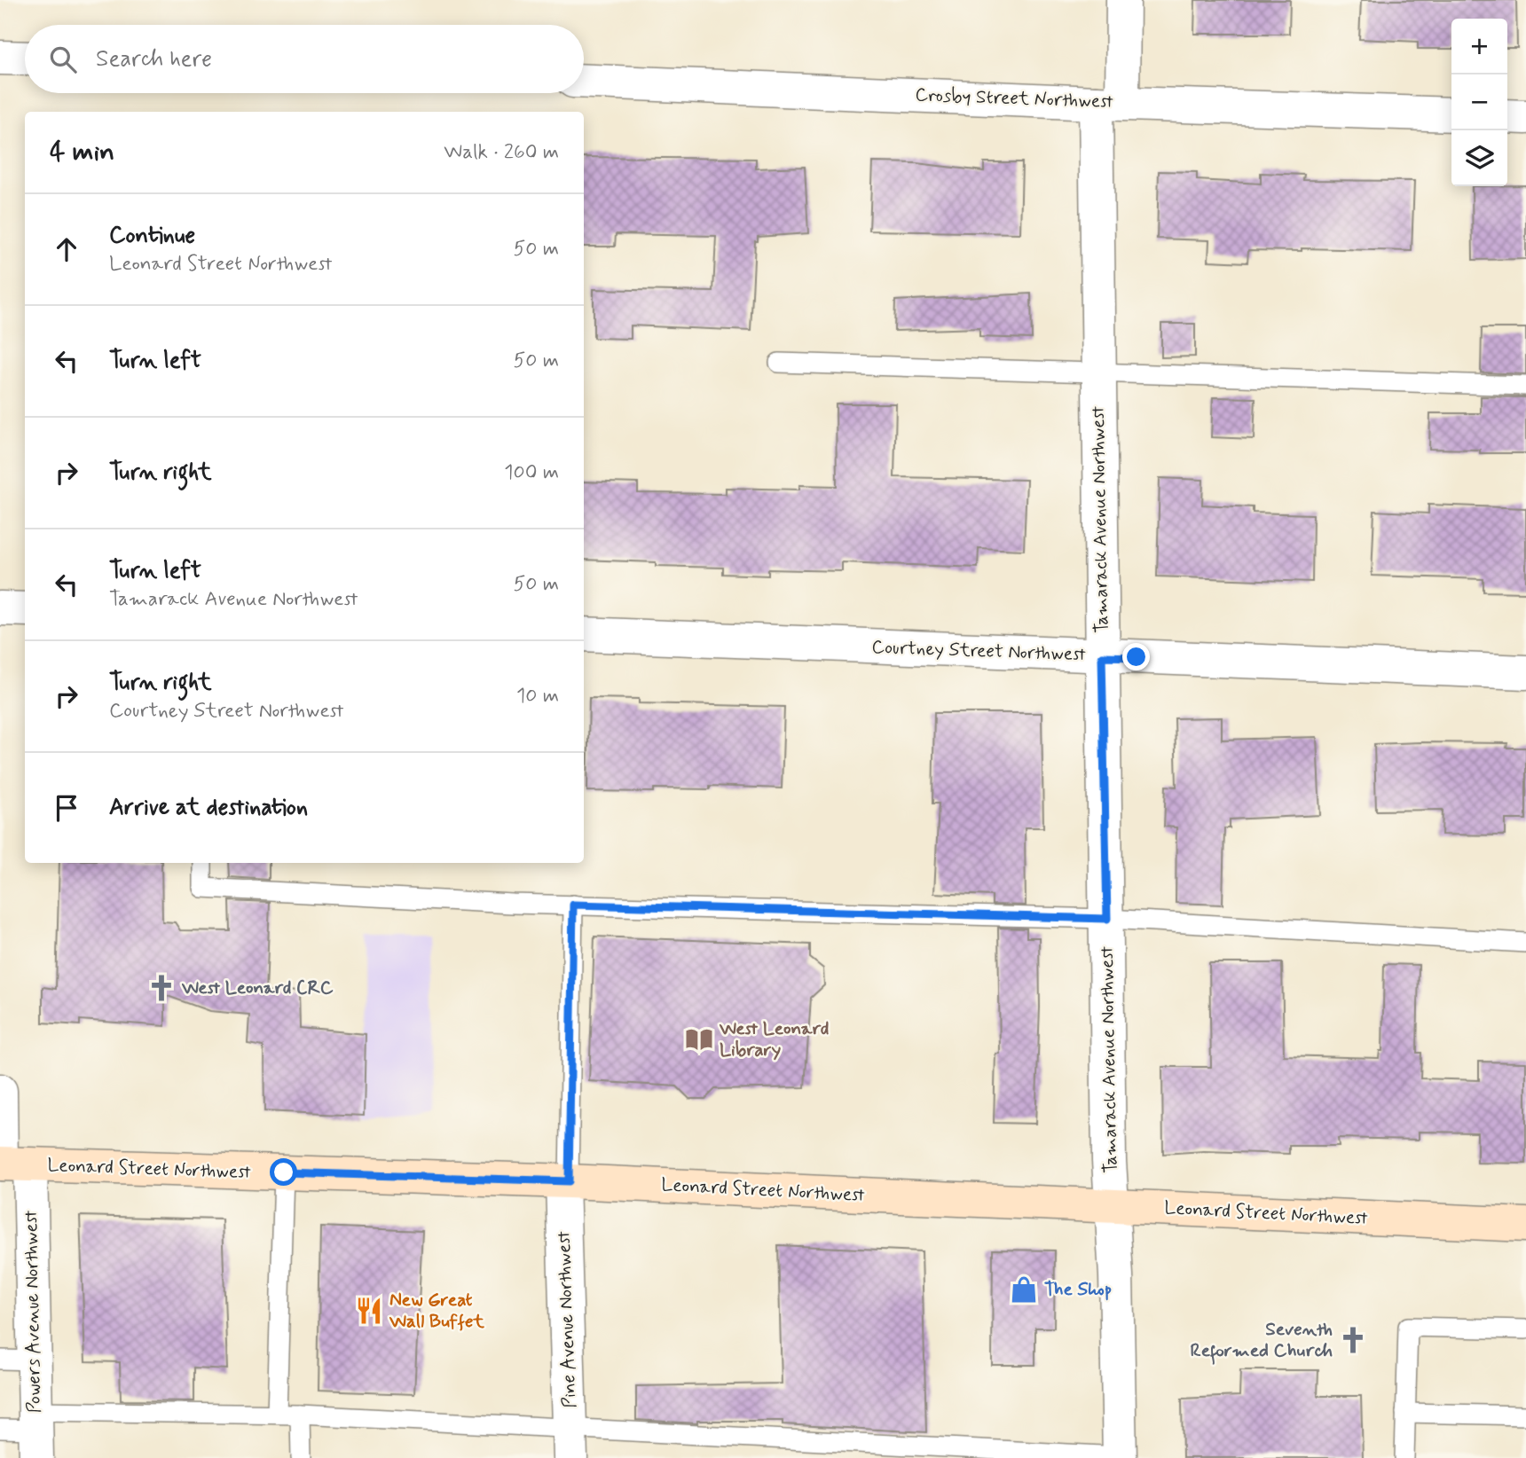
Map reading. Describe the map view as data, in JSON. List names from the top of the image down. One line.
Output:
{"streets":{"main road":["Leonard Street Northwest"],"street":["Crosby Street Northwest","Tamarack Avenue Northwest","Courtney Street Northwest","Powers Avenue Northwest","Pine Avenue Northwest"]},"crossings":[["Crosby Street Northwest","Tamarack Avenue Northwest"],["Tamarack Avenue Northwest","Courtney Street Northwest"],["Tamarack Avenue Northwest","Leonard Street Northwest"],["Leonard Street Northwest","Powers Avenue Northwest"],["Leonard Street Northwest","Pine Avenue Northwest"]],"places":{"church":["West Leonard CRC","Seventh Reformed Church"],"library":["West Leonard Library"],"shop":["The Shop"],"restaurant":["New Great Wall Buffet"]},"page":{"map_buttons":["+","−"],"search":"Search here","heading":["4 min","Walk · 260 m"],"list":[["Continue","Leonard Street Northwest","50 m"],["Turn left","50 m"],["Turn right","100 m"],["Turn left","Tamarack Avenue Northwest","50 m"],["Turn right","Courtney Street Northwest","10 m"],"Arrive at destination"]}}
